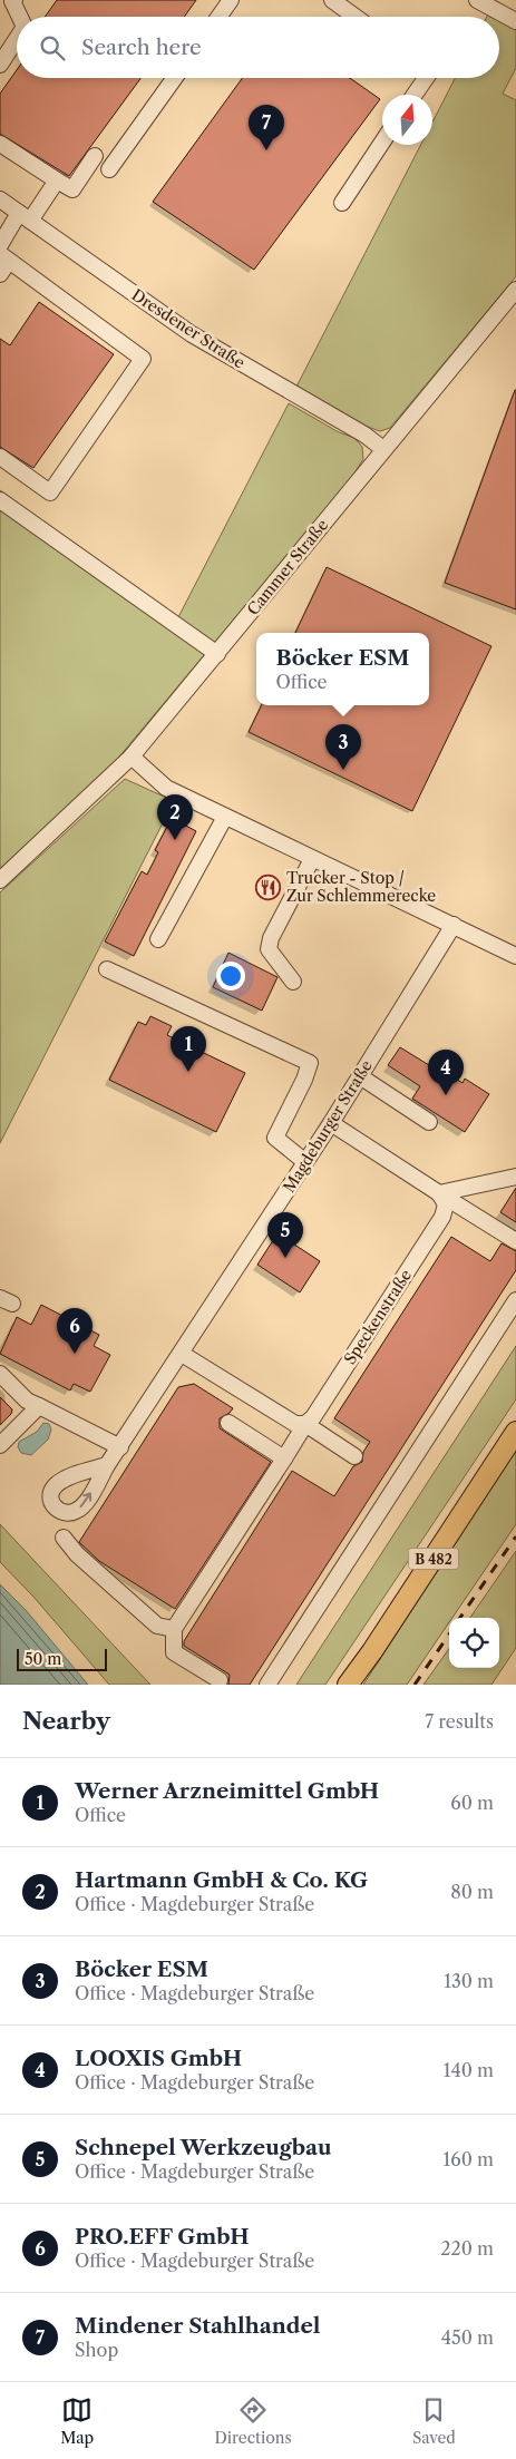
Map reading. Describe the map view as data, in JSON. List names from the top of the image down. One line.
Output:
{"streets":{"main road":["B 482"],"street":["Dresdener Straße","Cammer Straße","Magdeburger Straße","Speckenstraße"]},"crossings":[["Dresdener Straße","Cammer Straße"]],"places":{"restaurant":["Trucker - Stop / Zur Schlemmerecke"]},"scale_bar":"50 m","north":"top","page":{"search":"Search here","pins":["7","3","2","1","4","5","6"],"popup":["Böcker ESM","Office"],"scale":"50 m","heading":["Nearby","7 results"],"list":[{"mark":"1","name":"Werner Arzneimittel GmbH","note":"Office","value":"60 m"},{"mark":"2","name":"Hartmann GmbH & Co. KG","note":"Office · Magdeburger Straße","value":"80 m"},{"mark":"3","name":"Böcker ESM","note":"Office · Magdeburger Straße","value":"130 m"},{"mark":"4","name":"LOOXIS GmbH","note":"Office · Magdeburger Straße","value":"140 m"},{"mark":"5","name":"Schnepel Werkzeugbau","note":"Office · Magdeburger Straße","value":"160 m"},{"mark":"6","name":"PRO.EFF GmbH","note":"Office · Magdeburger Straße","value":"220 m"},{"mark":"7","name":"Mindener Stahlhandel","note":"Shop","value":"450 m"}],"nav":["Map","Directions","Saved"]}}
